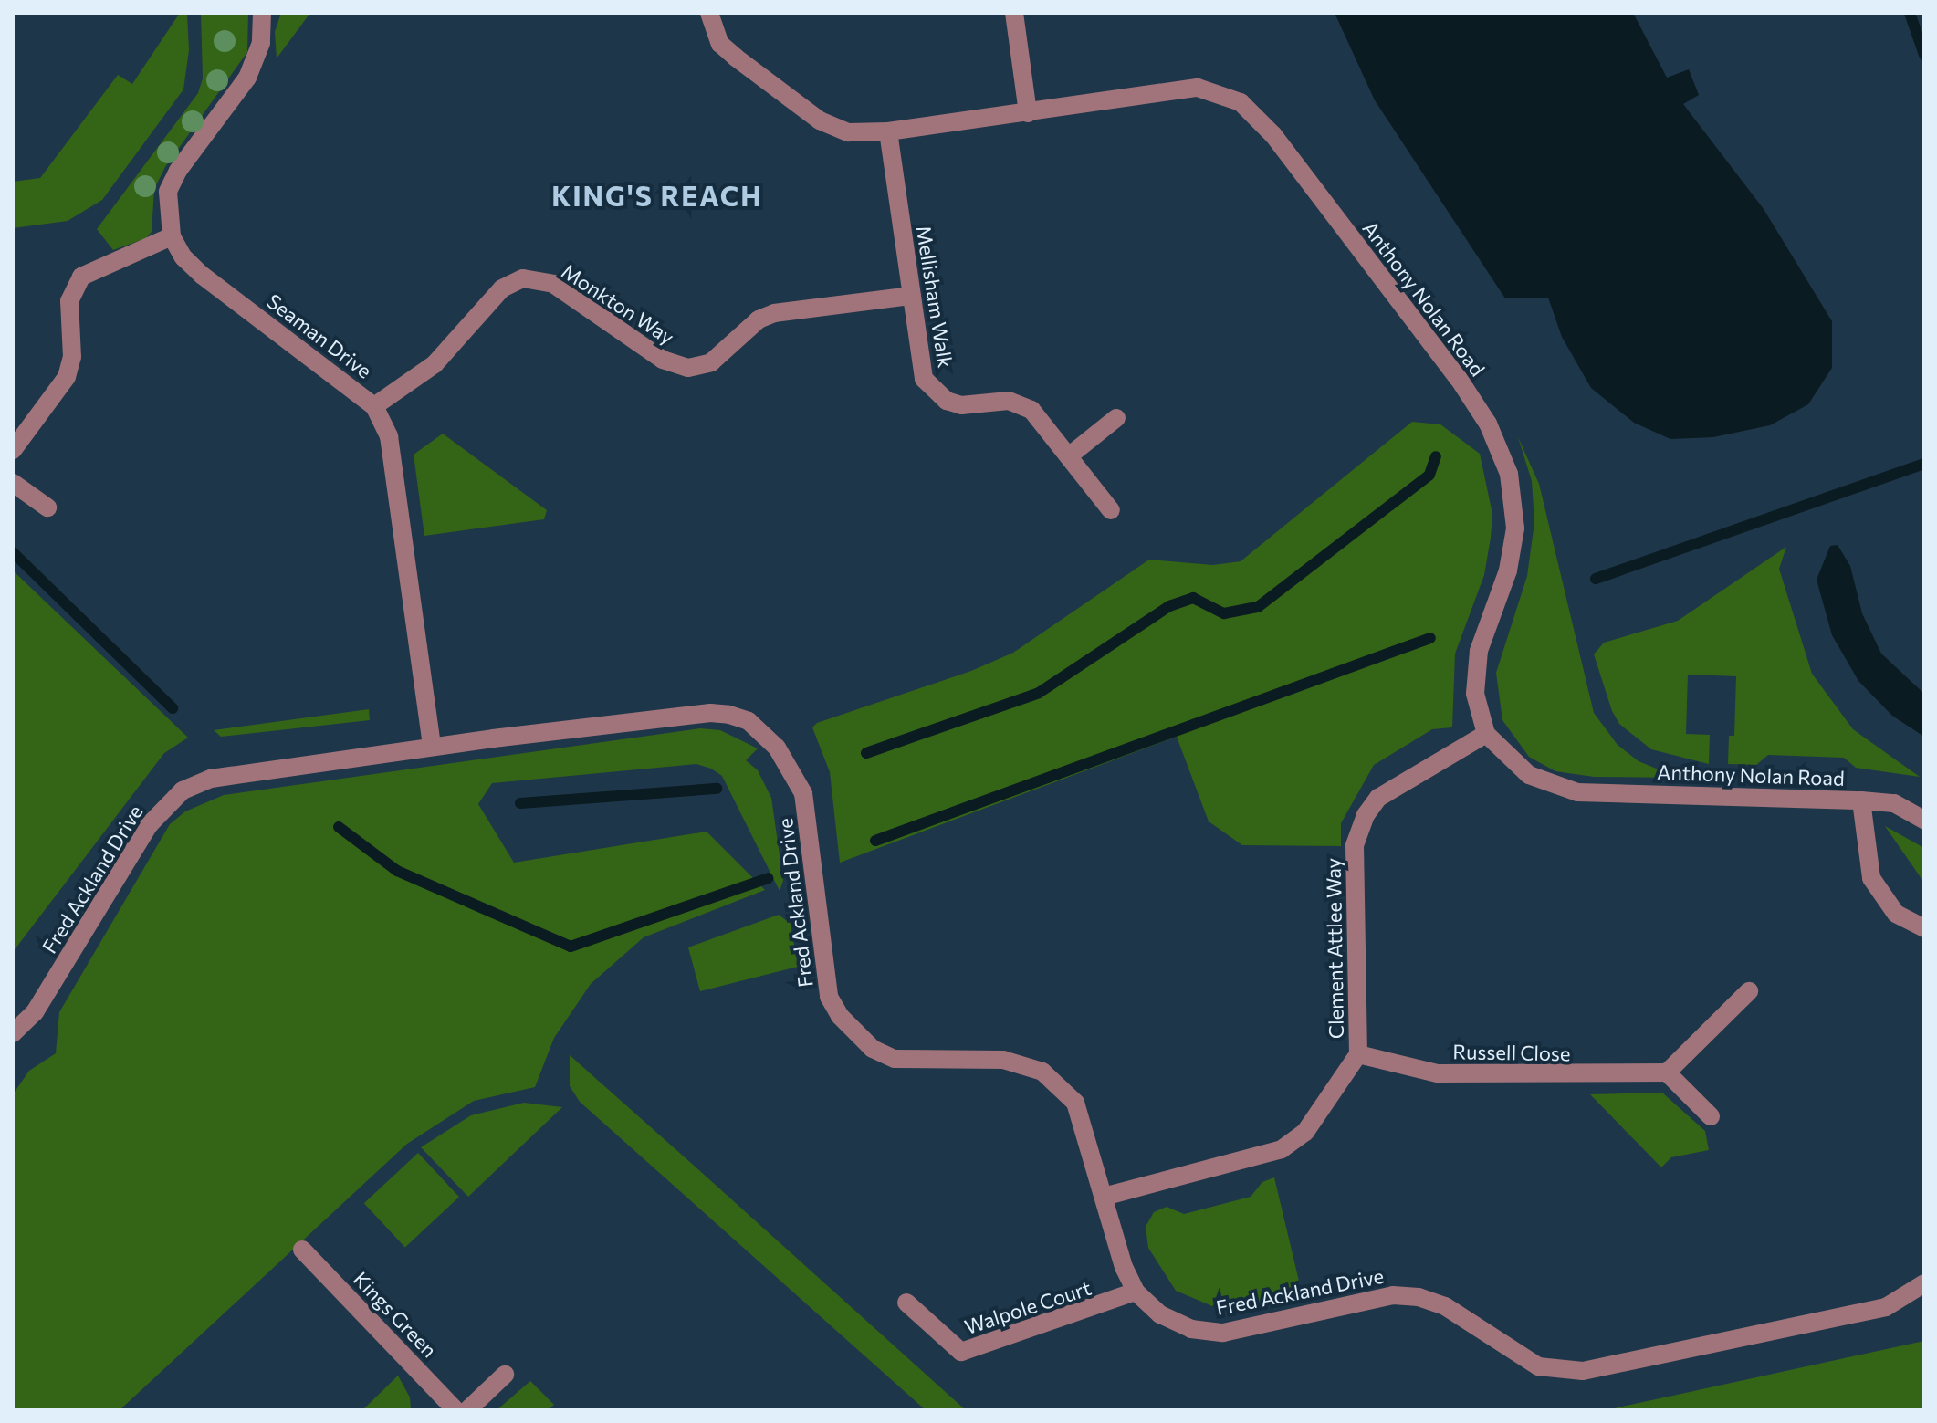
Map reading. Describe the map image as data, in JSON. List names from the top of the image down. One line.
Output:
{"streets":{"street":["Mellisham Walk","Anthony Nolan Road","Monkton Way","Seaman Drive","Fred Ackland Drive","Clement Attlee Way","Russell Close","Walpole Court","Kings Green"]},"crossings":[["Mellisham Walk","Anthony Nolan Road"],["Mellisham Walk","Monkton Way"],["Anthony Nolan Road","Clement Attlee Way"],["Monkton Way","Seaman Drive"],["Seaman Drive","Fred Ackland Drive"],["Fred Ackland Drive","Clement Attlee Way"],["Fred Ackland Drive","Walpole Court"],["Clement Attlee Way","Russell Close"]],"districts":["KING'S REACH"]}
